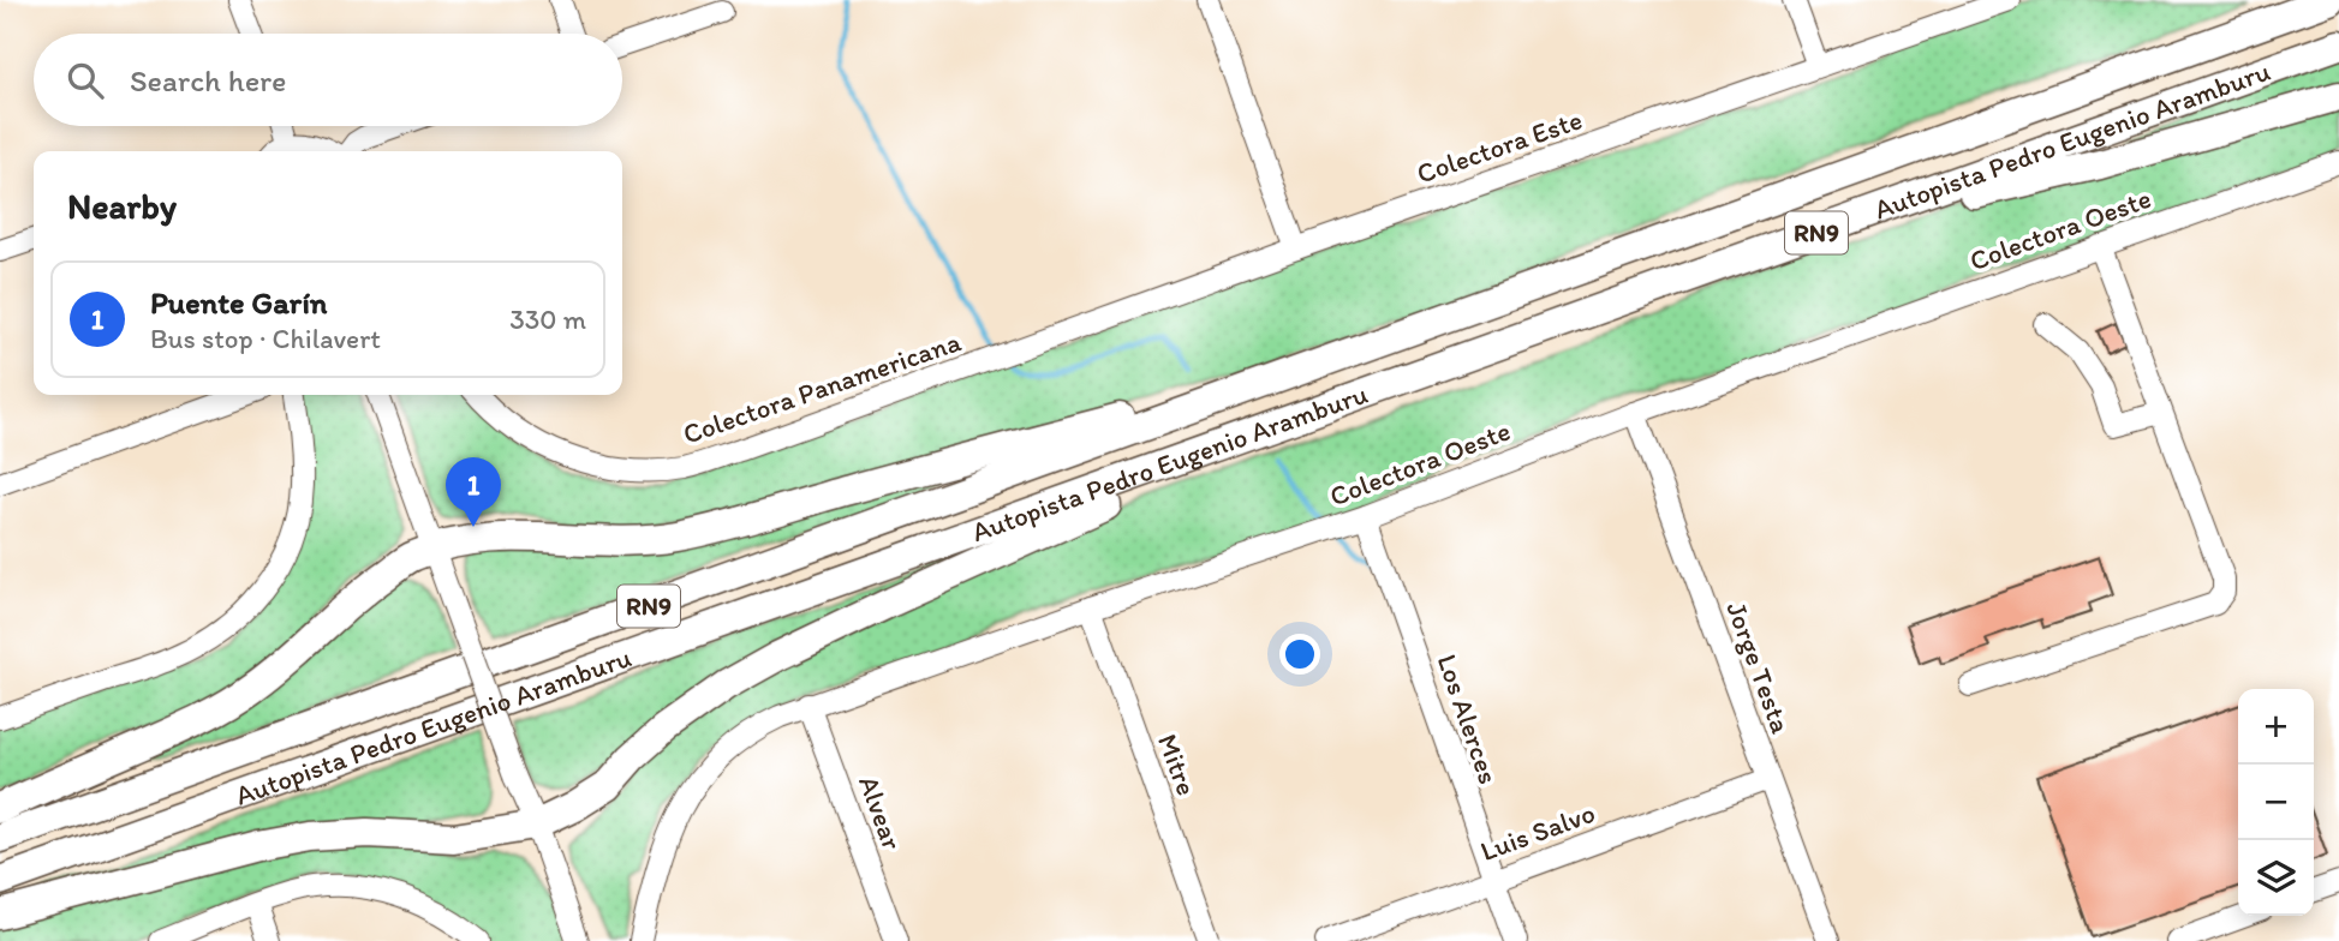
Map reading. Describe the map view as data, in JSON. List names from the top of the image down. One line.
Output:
{"streets":{"highway":["Autopista Pedro Eugenio Aramburu","RN9"],"street":["Colectora Este","Colectora Oeste","Colectora Panamericana","Jorge Testa","Los Alerces","Mitre","Alvear","Luis Salvo"]},"crossings":[["Colectora Este","Colectora Panamericana"],["Colectora Oeste","Jorge Testa"],["Colectora Oeste","Los Alerces"],["Colectora Oeste","Mitre"],["Colectora Oeste","Alvear"],["Jorge Testa","Luis Salvo"],["Los Alerces","Luis Salvo"]],"page":{"search":"Search here","heading":"Nearby","list":[{"mark":"1","name":"Puente Garín","note":"Bus stop · Chilavert","value":"330 m"}],"pins":"1","map_buttons":["+","−"]}}
